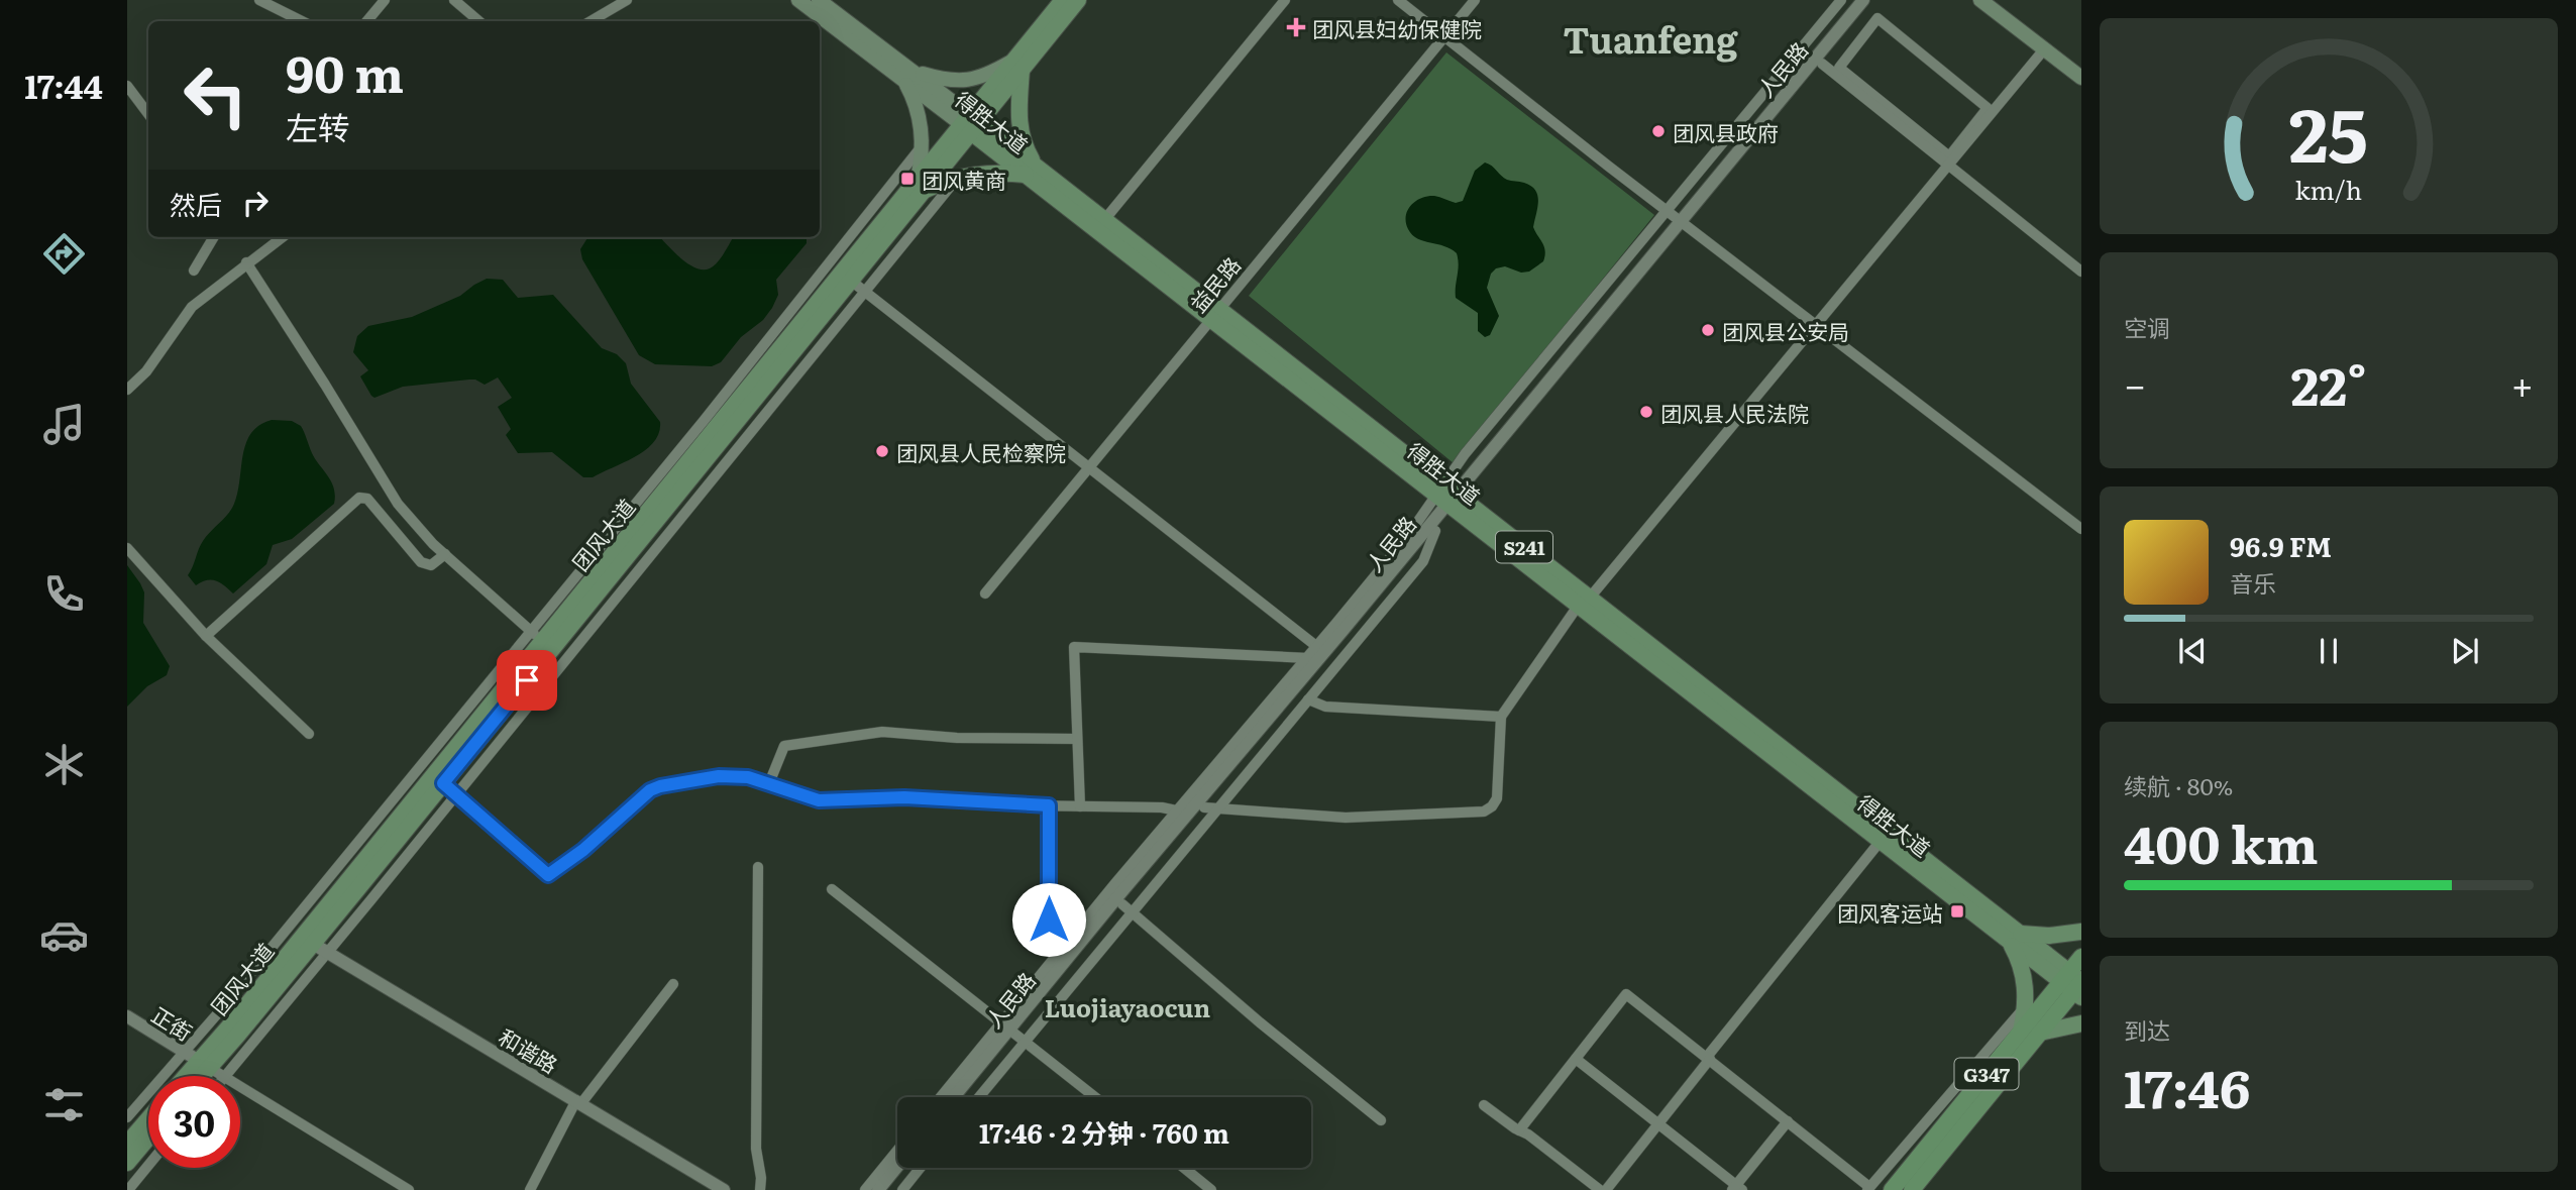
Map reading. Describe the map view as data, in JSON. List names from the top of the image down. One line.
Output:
{"streets":{"highway":["G347"],"main road":["得胜大道","团风大道","S241"],"street":["人民路","益民路","正街","和谐路"]},"crossings":[["人民路","得胜大道"],["得胜大道","益民路"],["得胜大道","团风大道"],["得胜大道","G347"],["团风大道","正街"],["团风大道","和谐路"]],"districts":["Tuanfeng","Luojiayaocun"],"places":{"health":["团风县妇幼保健院"],"other":["团风县政府","团风县公安局","团风县人民法院","团风县人民检察院"],"transit":["团风黄商","团风客运站"]},"page":{"tabs":"17:44","turn":["90 m","左转"],"then":"然后","tile":["空调",["续航 · 80%","400 km"],["到达","17:46"]],"heat":["−","22°","+"],"song":["96.9 FM","音乐"],"limit":"30","trip":"17:46 · 2 分钟 · 760 m","gauge":["25","km/h"]}}
